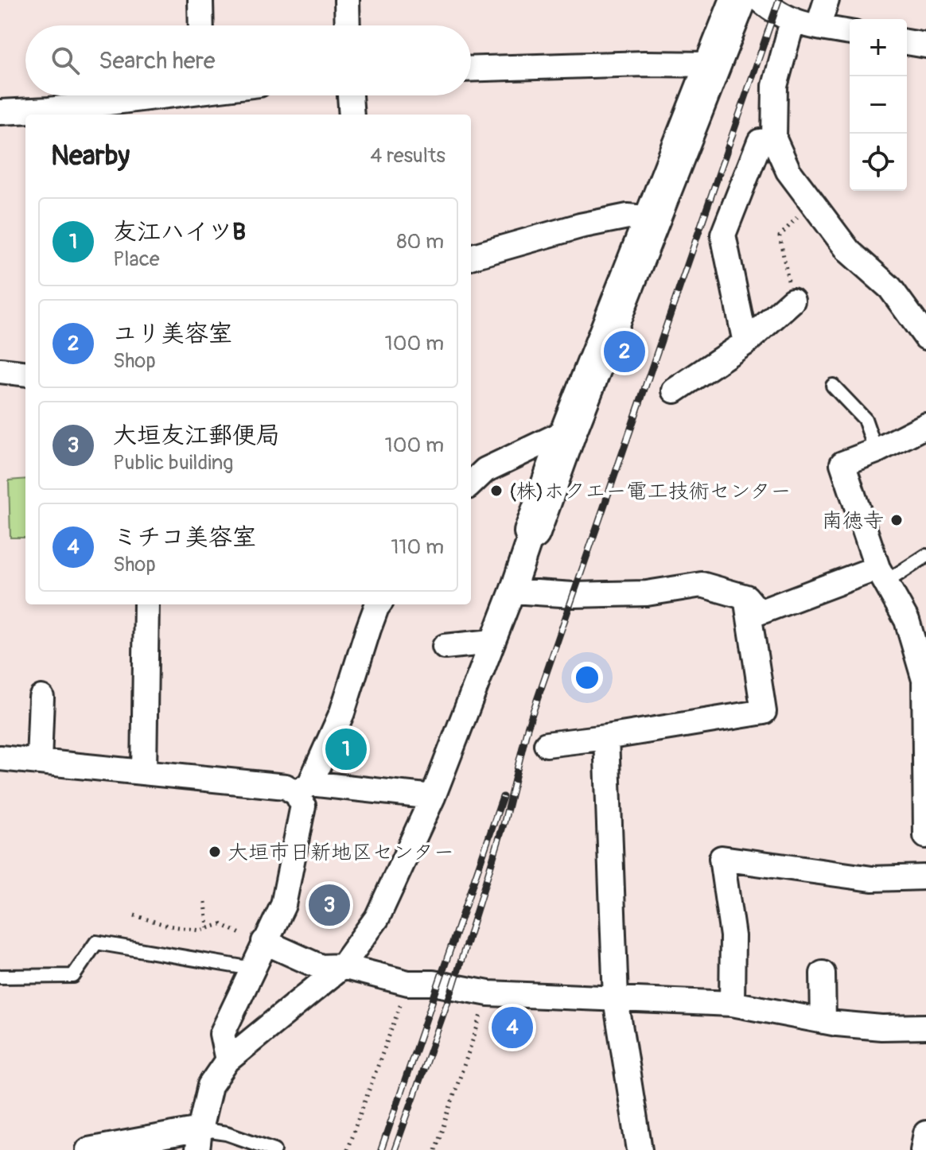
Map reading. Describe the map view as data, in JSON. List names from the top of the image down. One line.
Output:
{"places":["(株)ホクエー電工技術センター","南徳寺","大垣市日新地区センター"],"page":{"map_buttons":["+","−"],"search":"Search here","heading":["Nearby","4 results"],"list":[{"mark":"1","name":"友江ハイツB","note":"Place","value":"80 m"},{"mark":"2","name":"ユリ美容室","note":"Shop","value":"100 m"},{"mark":"3","name":"大垣友江郵便局","note":"Public building","value":"100 m"},{"mark":"4","name":"ミチコ美容室","note":"Shop","value":"110 m"}],"pins":["2","1","3","4"]}}
